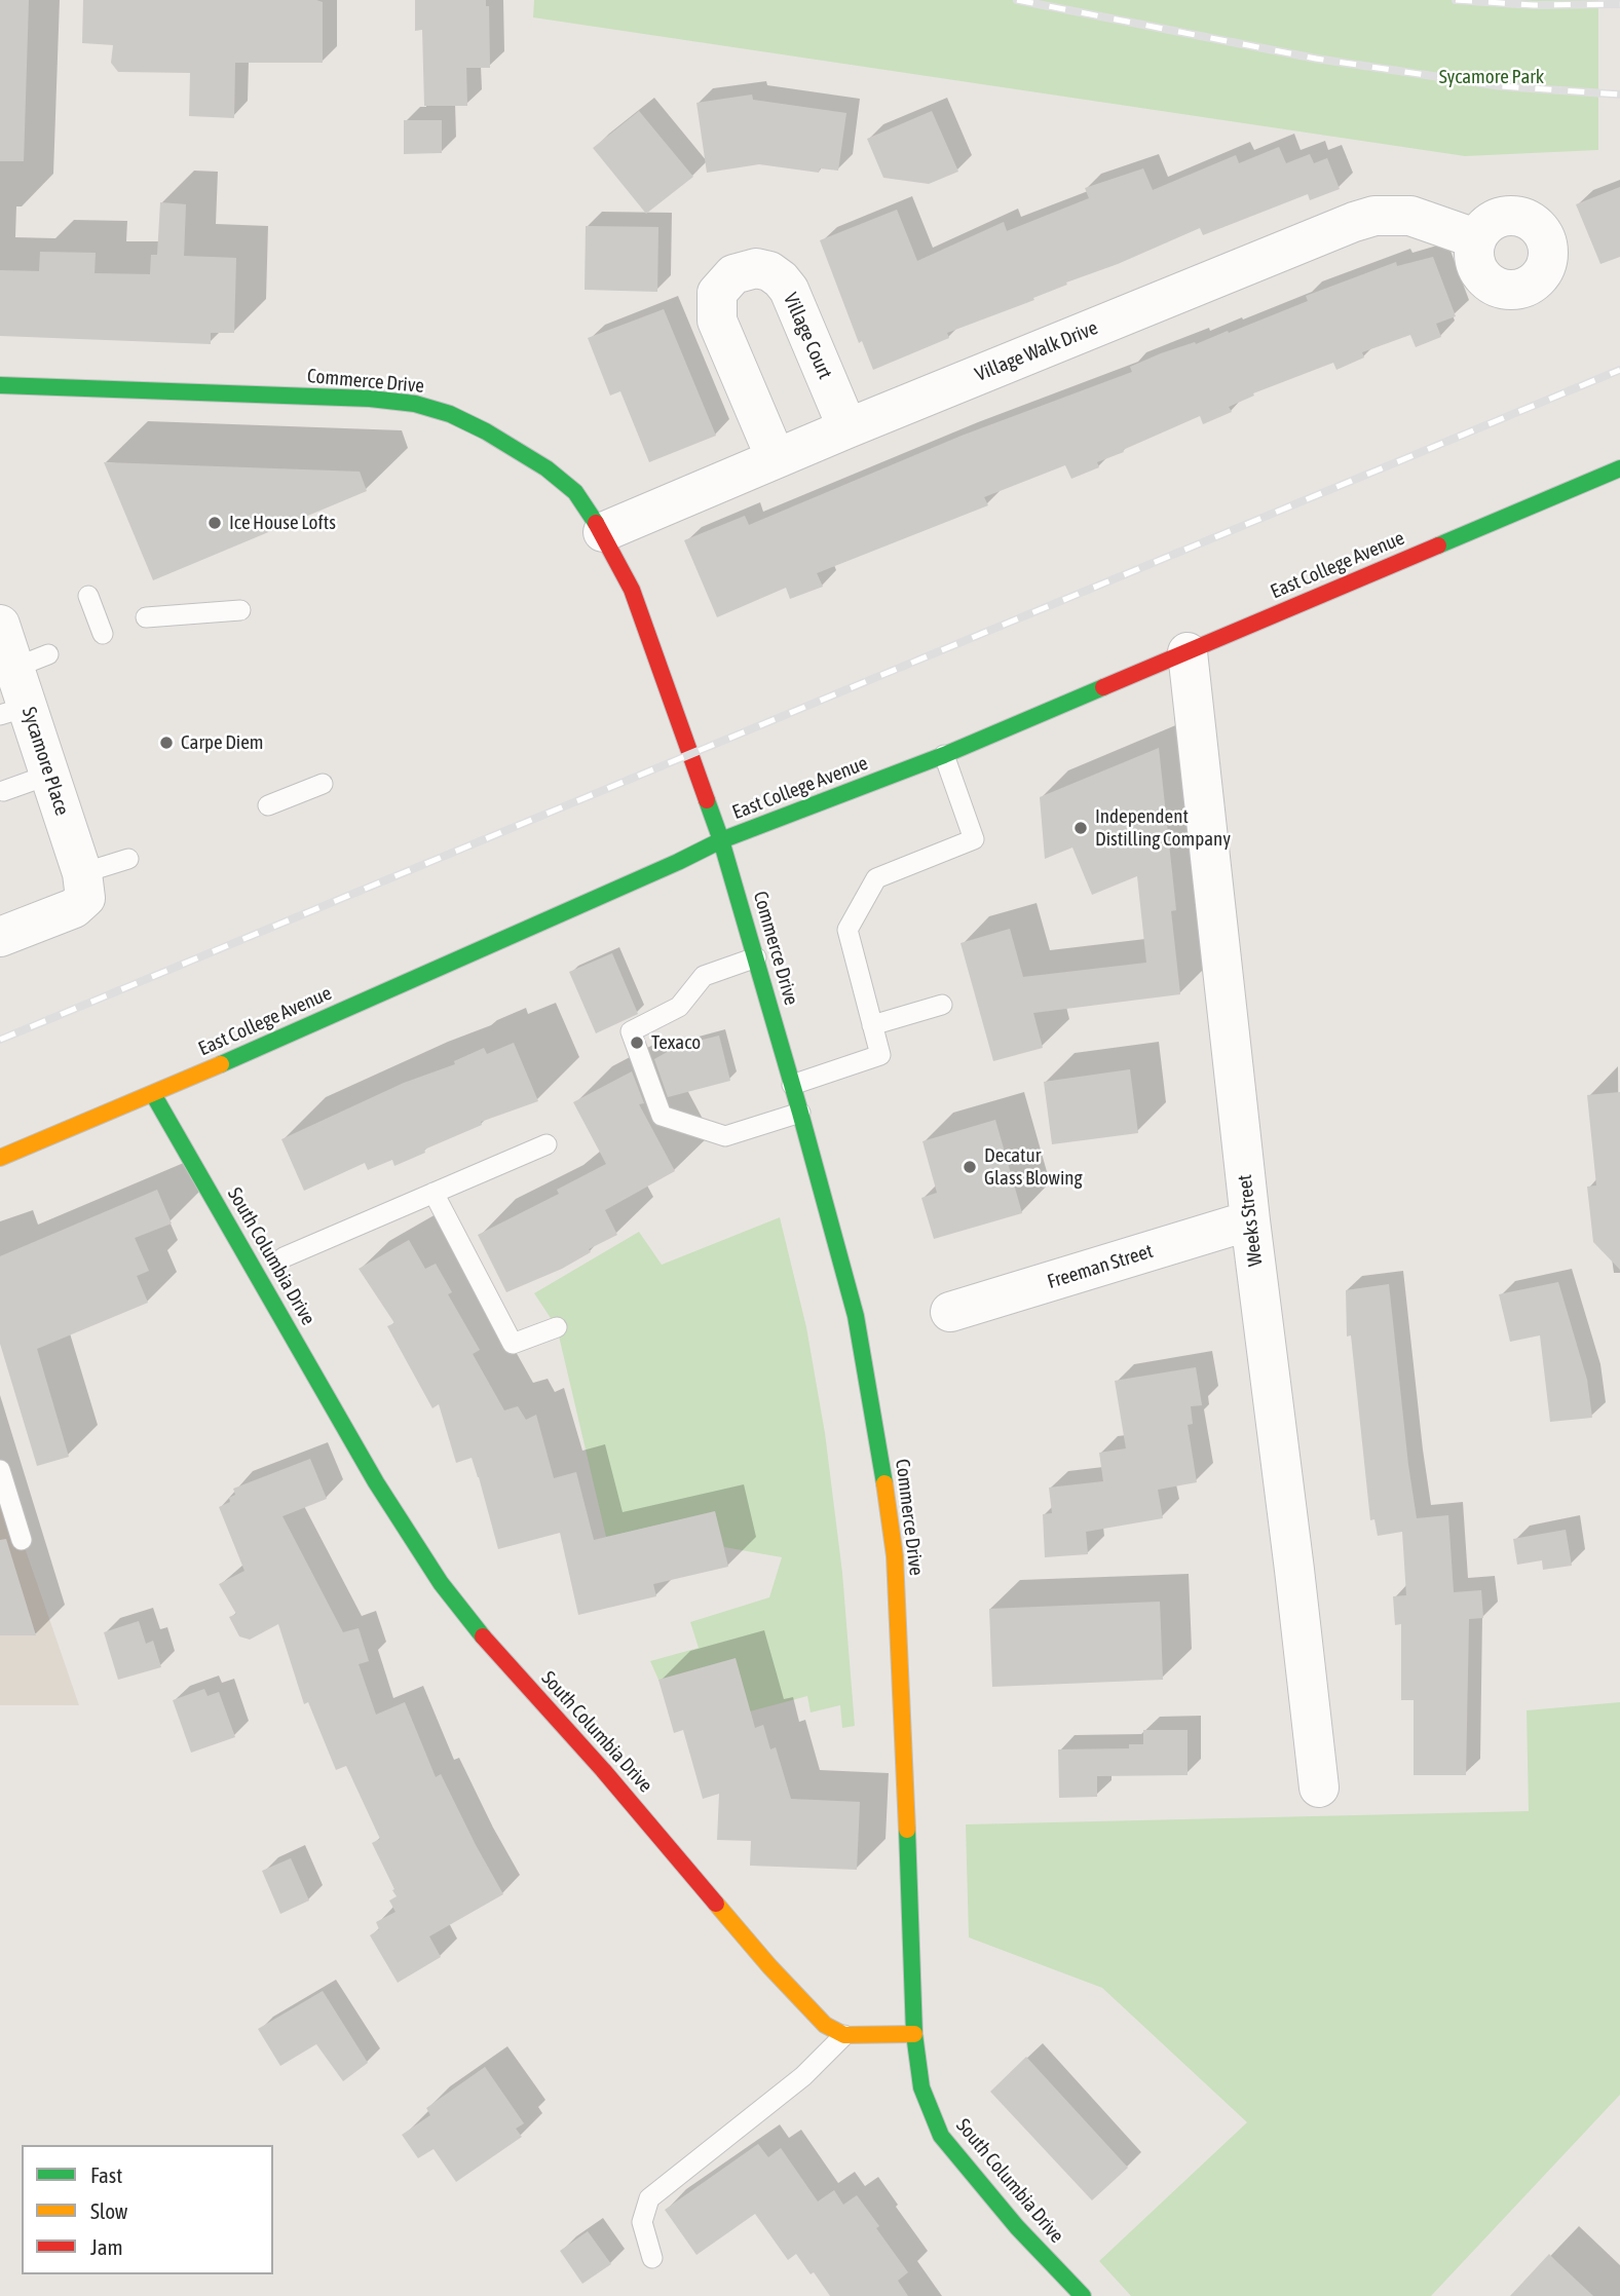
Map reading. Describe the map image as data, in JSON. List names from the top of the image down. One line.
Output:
{"streets":{"main road":["Commerce Drive","East College Avenue","South Columbia Drive"],"street":["Village Court","Village Walk Drive","Sycamore Place","Weeks Street","Freeman Street"]},"crossings":[["Village Court","Village Walk Drive"],["Village Walk Drive","Commerce Drive"],["Commerce Drive","East College Avenue"],["Commerce Drive","South Columbia Drive"],["East College Avenue","Weeks Street"],["East College Avenue","South Columbia Drive"],["Weeks Street","Freeman Street"]],"parks":["Sycamore Park"],"places":["Ice House Lofts","Carpe Diem","Independent Distilling Company","Texaco","Decatur Glass Blowing"],"legend":["Fast","Slow","Jam"]}
